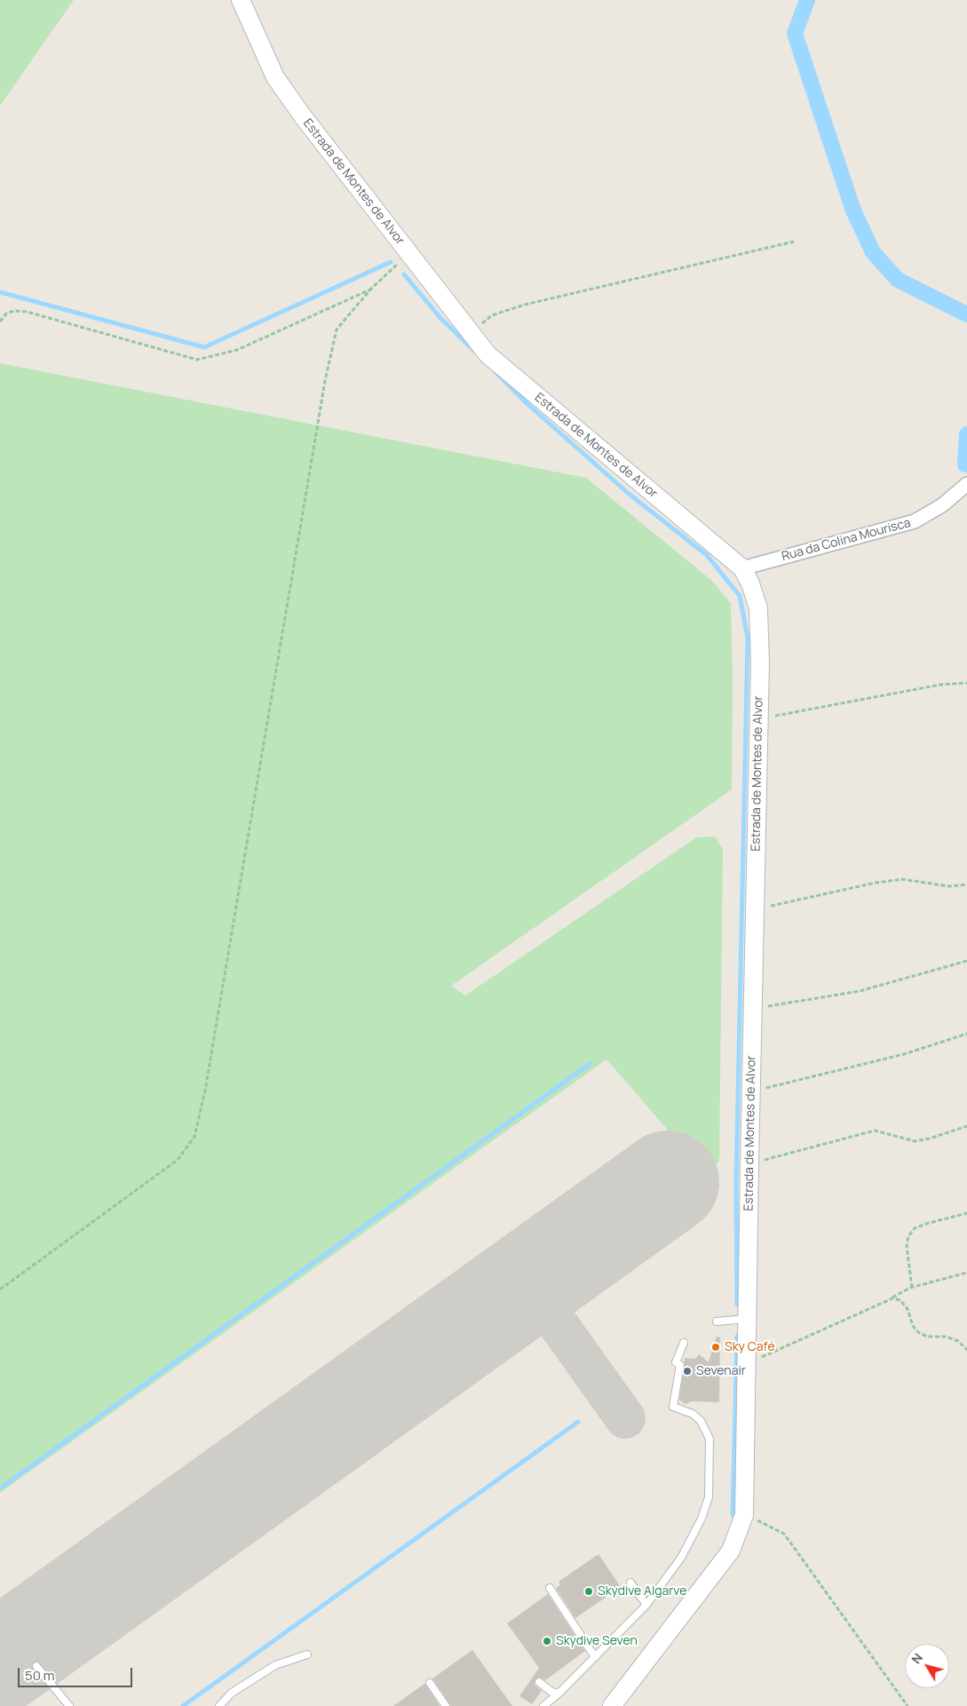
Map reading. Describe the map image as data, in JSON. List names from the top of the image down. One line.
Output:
{"streets":{"street":["Estrada de Montes de Alvor","Rua da Colina Mourisca"]},"crossings":[["Estrada de Montes de Alvor","Rua da Colina Mourisca"]],"places":["Sky Café","Sevenair","Skydive Algarve","Skydive Seven"],"scale_bar":"50 m","north":"top left"}
